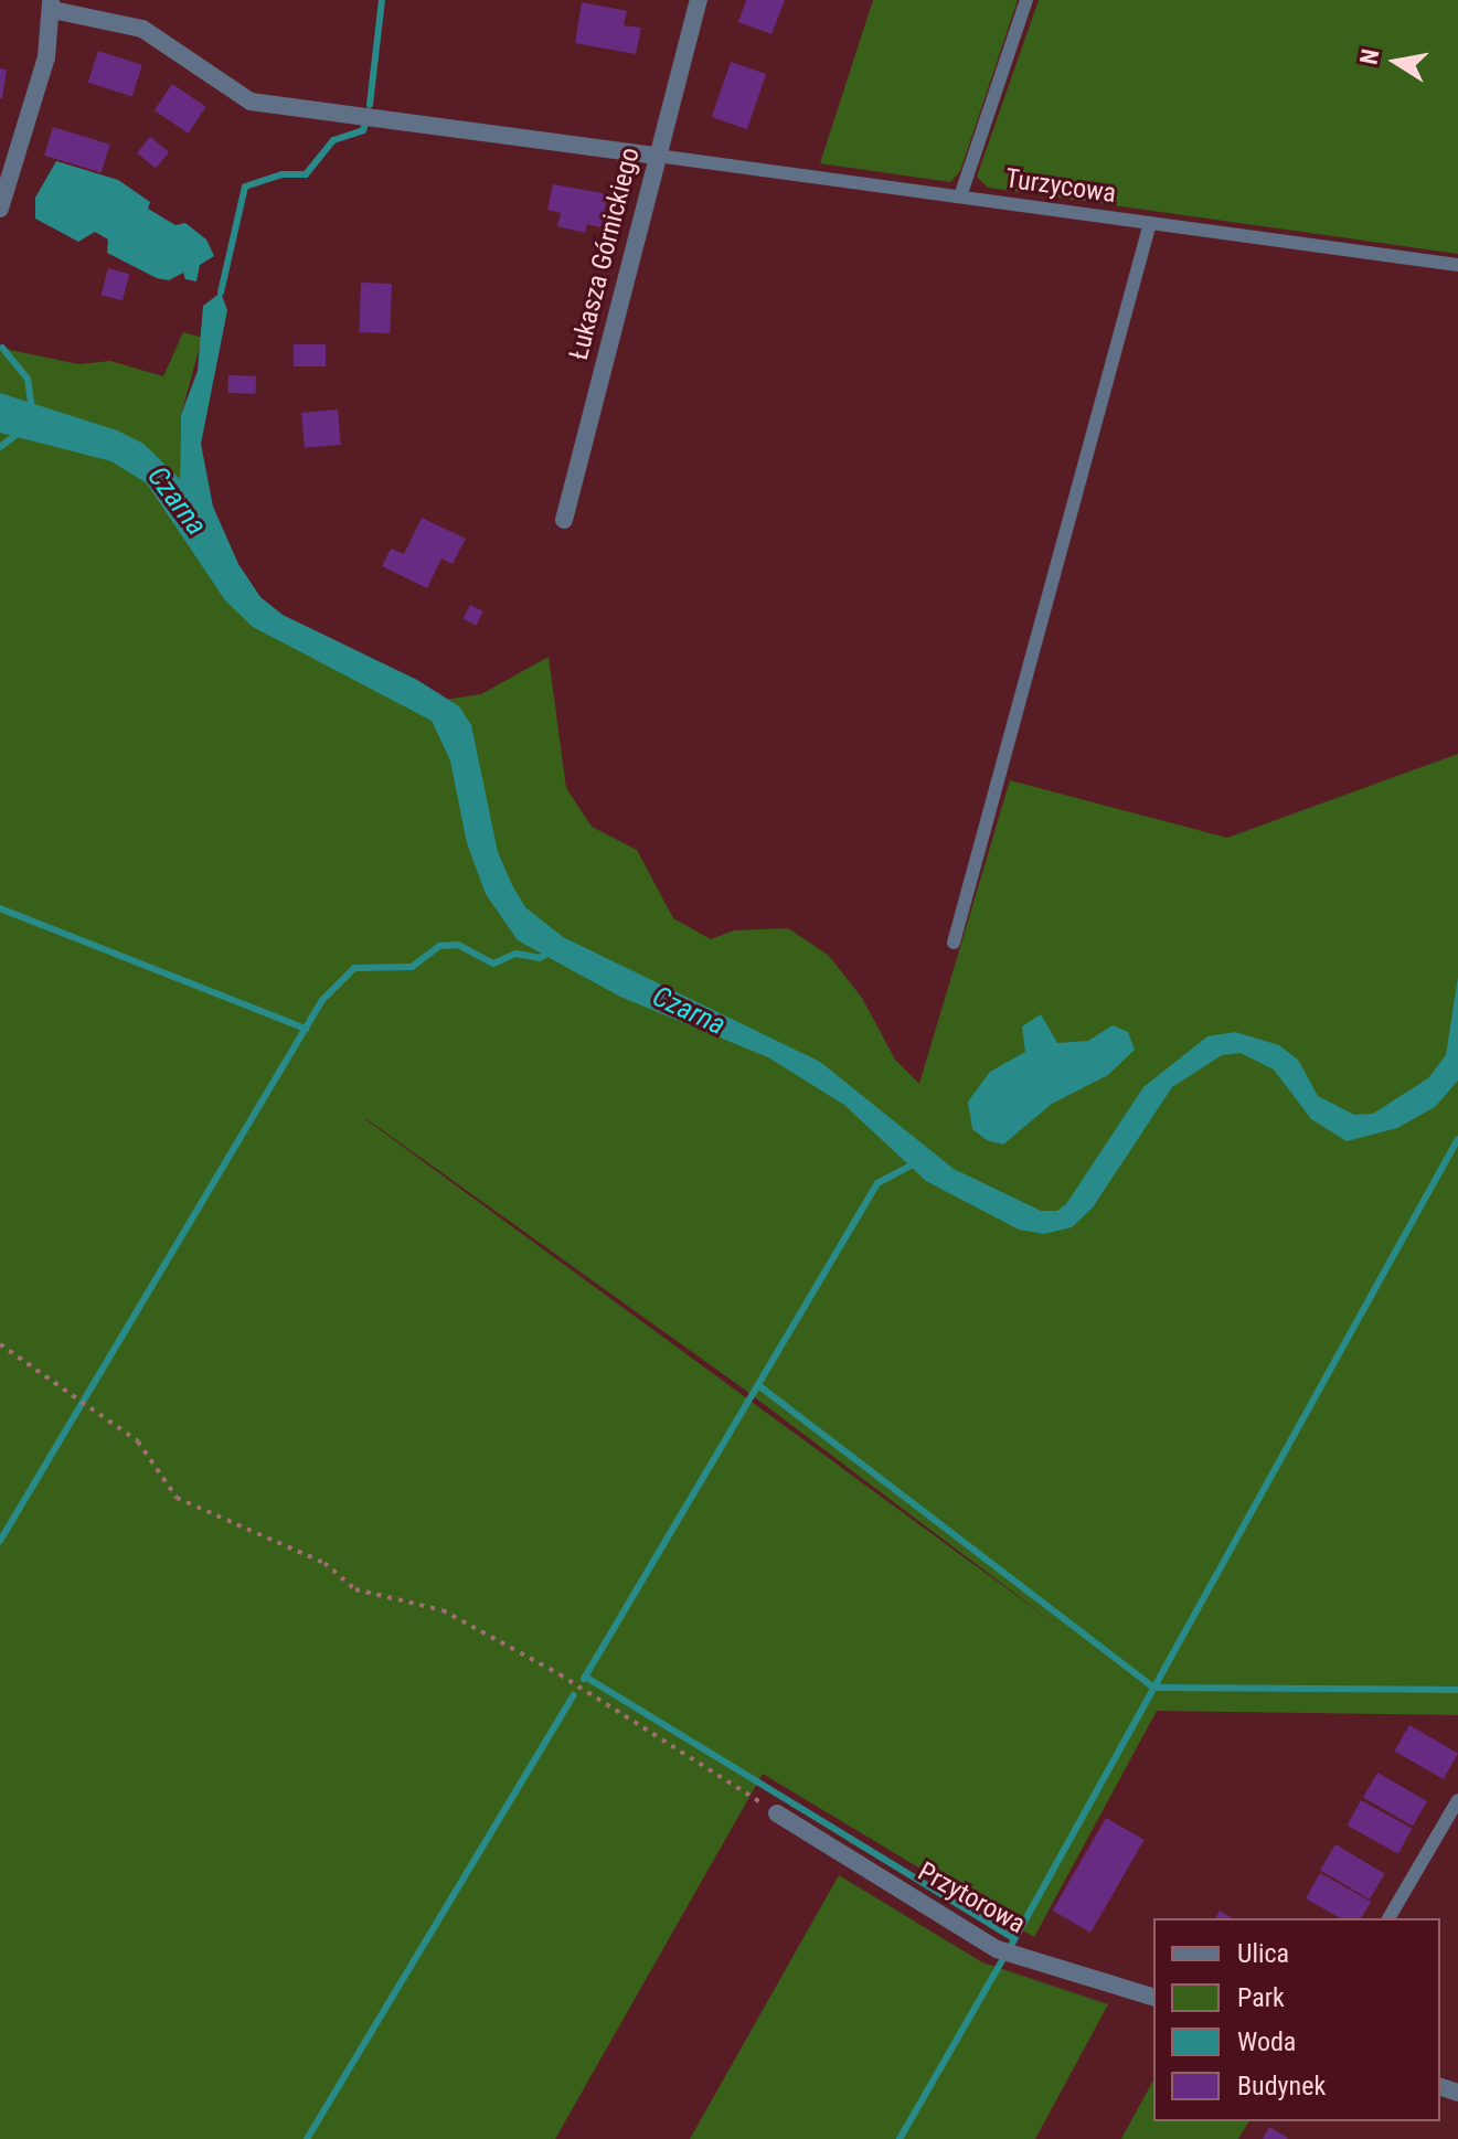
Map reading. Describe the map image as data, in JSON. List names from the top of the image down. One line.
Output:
{"streets":{"street":["Łukasza Górnickiego","Przytorowa"],"lane":["Turzycowa"]},"crossings":[["Turzycowa","Łukasza Górnickiego"]],"water":["Czarna"],"legend":["Ulica","Park","Woda","Budynek"],"north":"left"}
